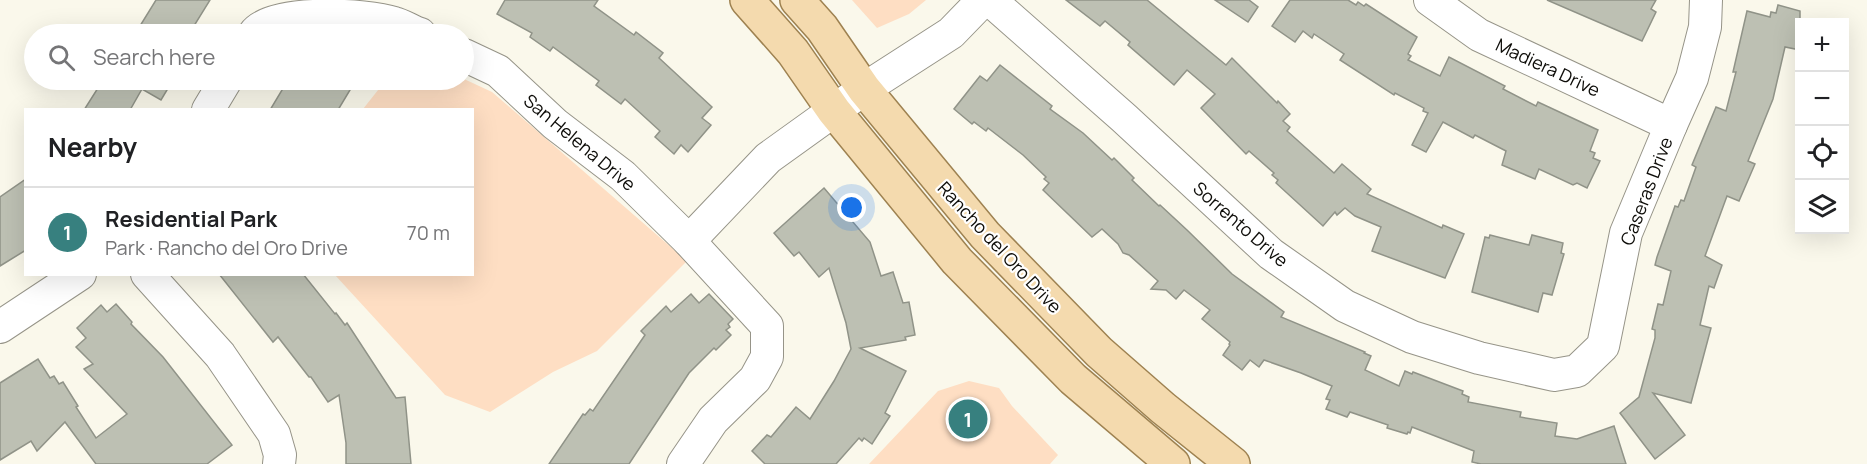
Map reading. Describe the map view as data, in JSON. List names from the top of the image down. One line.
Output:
{"streets":{"main road":["Rancho del Oro Drive"],"street":["Madiera Drive","San Helena Drive","Caseras Drive","Sorrento Drive"]},"crossings":[["Madiera Drive","Caseras Drive"],["Caseras Drive","Sorrento Drive"]],"page":{"map_buttons":["+","−"],"search":"Search here","heading":"Nearby","list":[{"mark":"1","name":"Residential Park","note":"Park · Rancho del Oro Drive","value":"70 m"}],"pins":"1"}}
